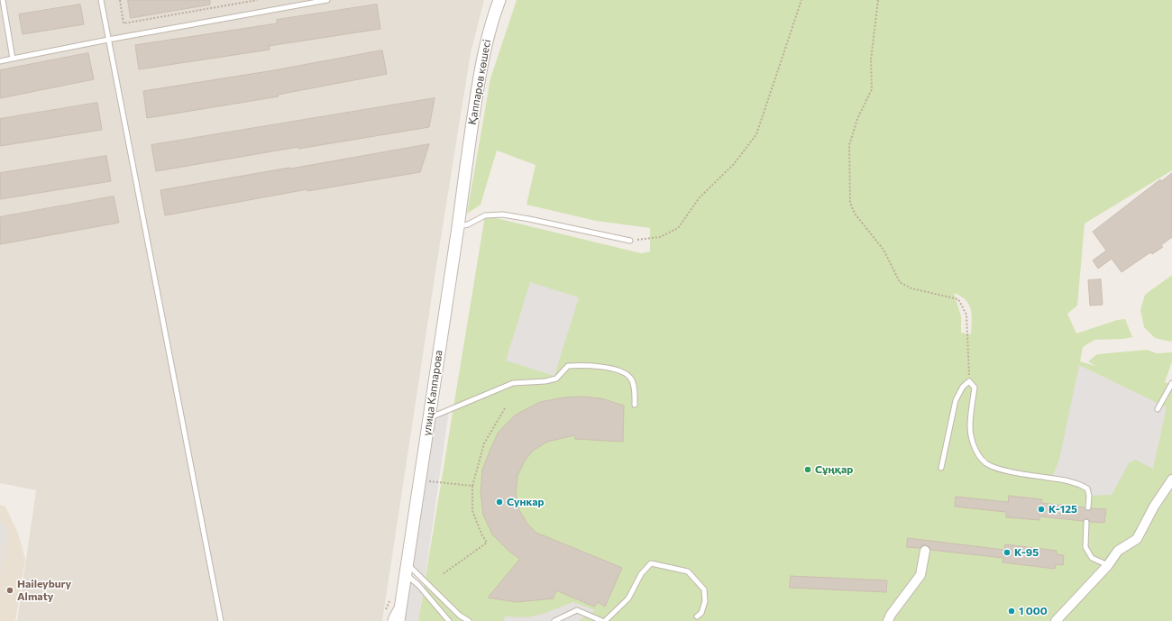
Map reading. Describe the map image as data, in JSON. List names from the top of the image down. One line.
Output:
{"streets":{"street":["Қаппаров көшесі","улица Каппарова"]},"crossings":[["Қаппаров көшесі","улица Каппарова"]],"places":["Сұңқар","Сункар","K-125","K-95","Haileybury Almaty","1 000"]}
